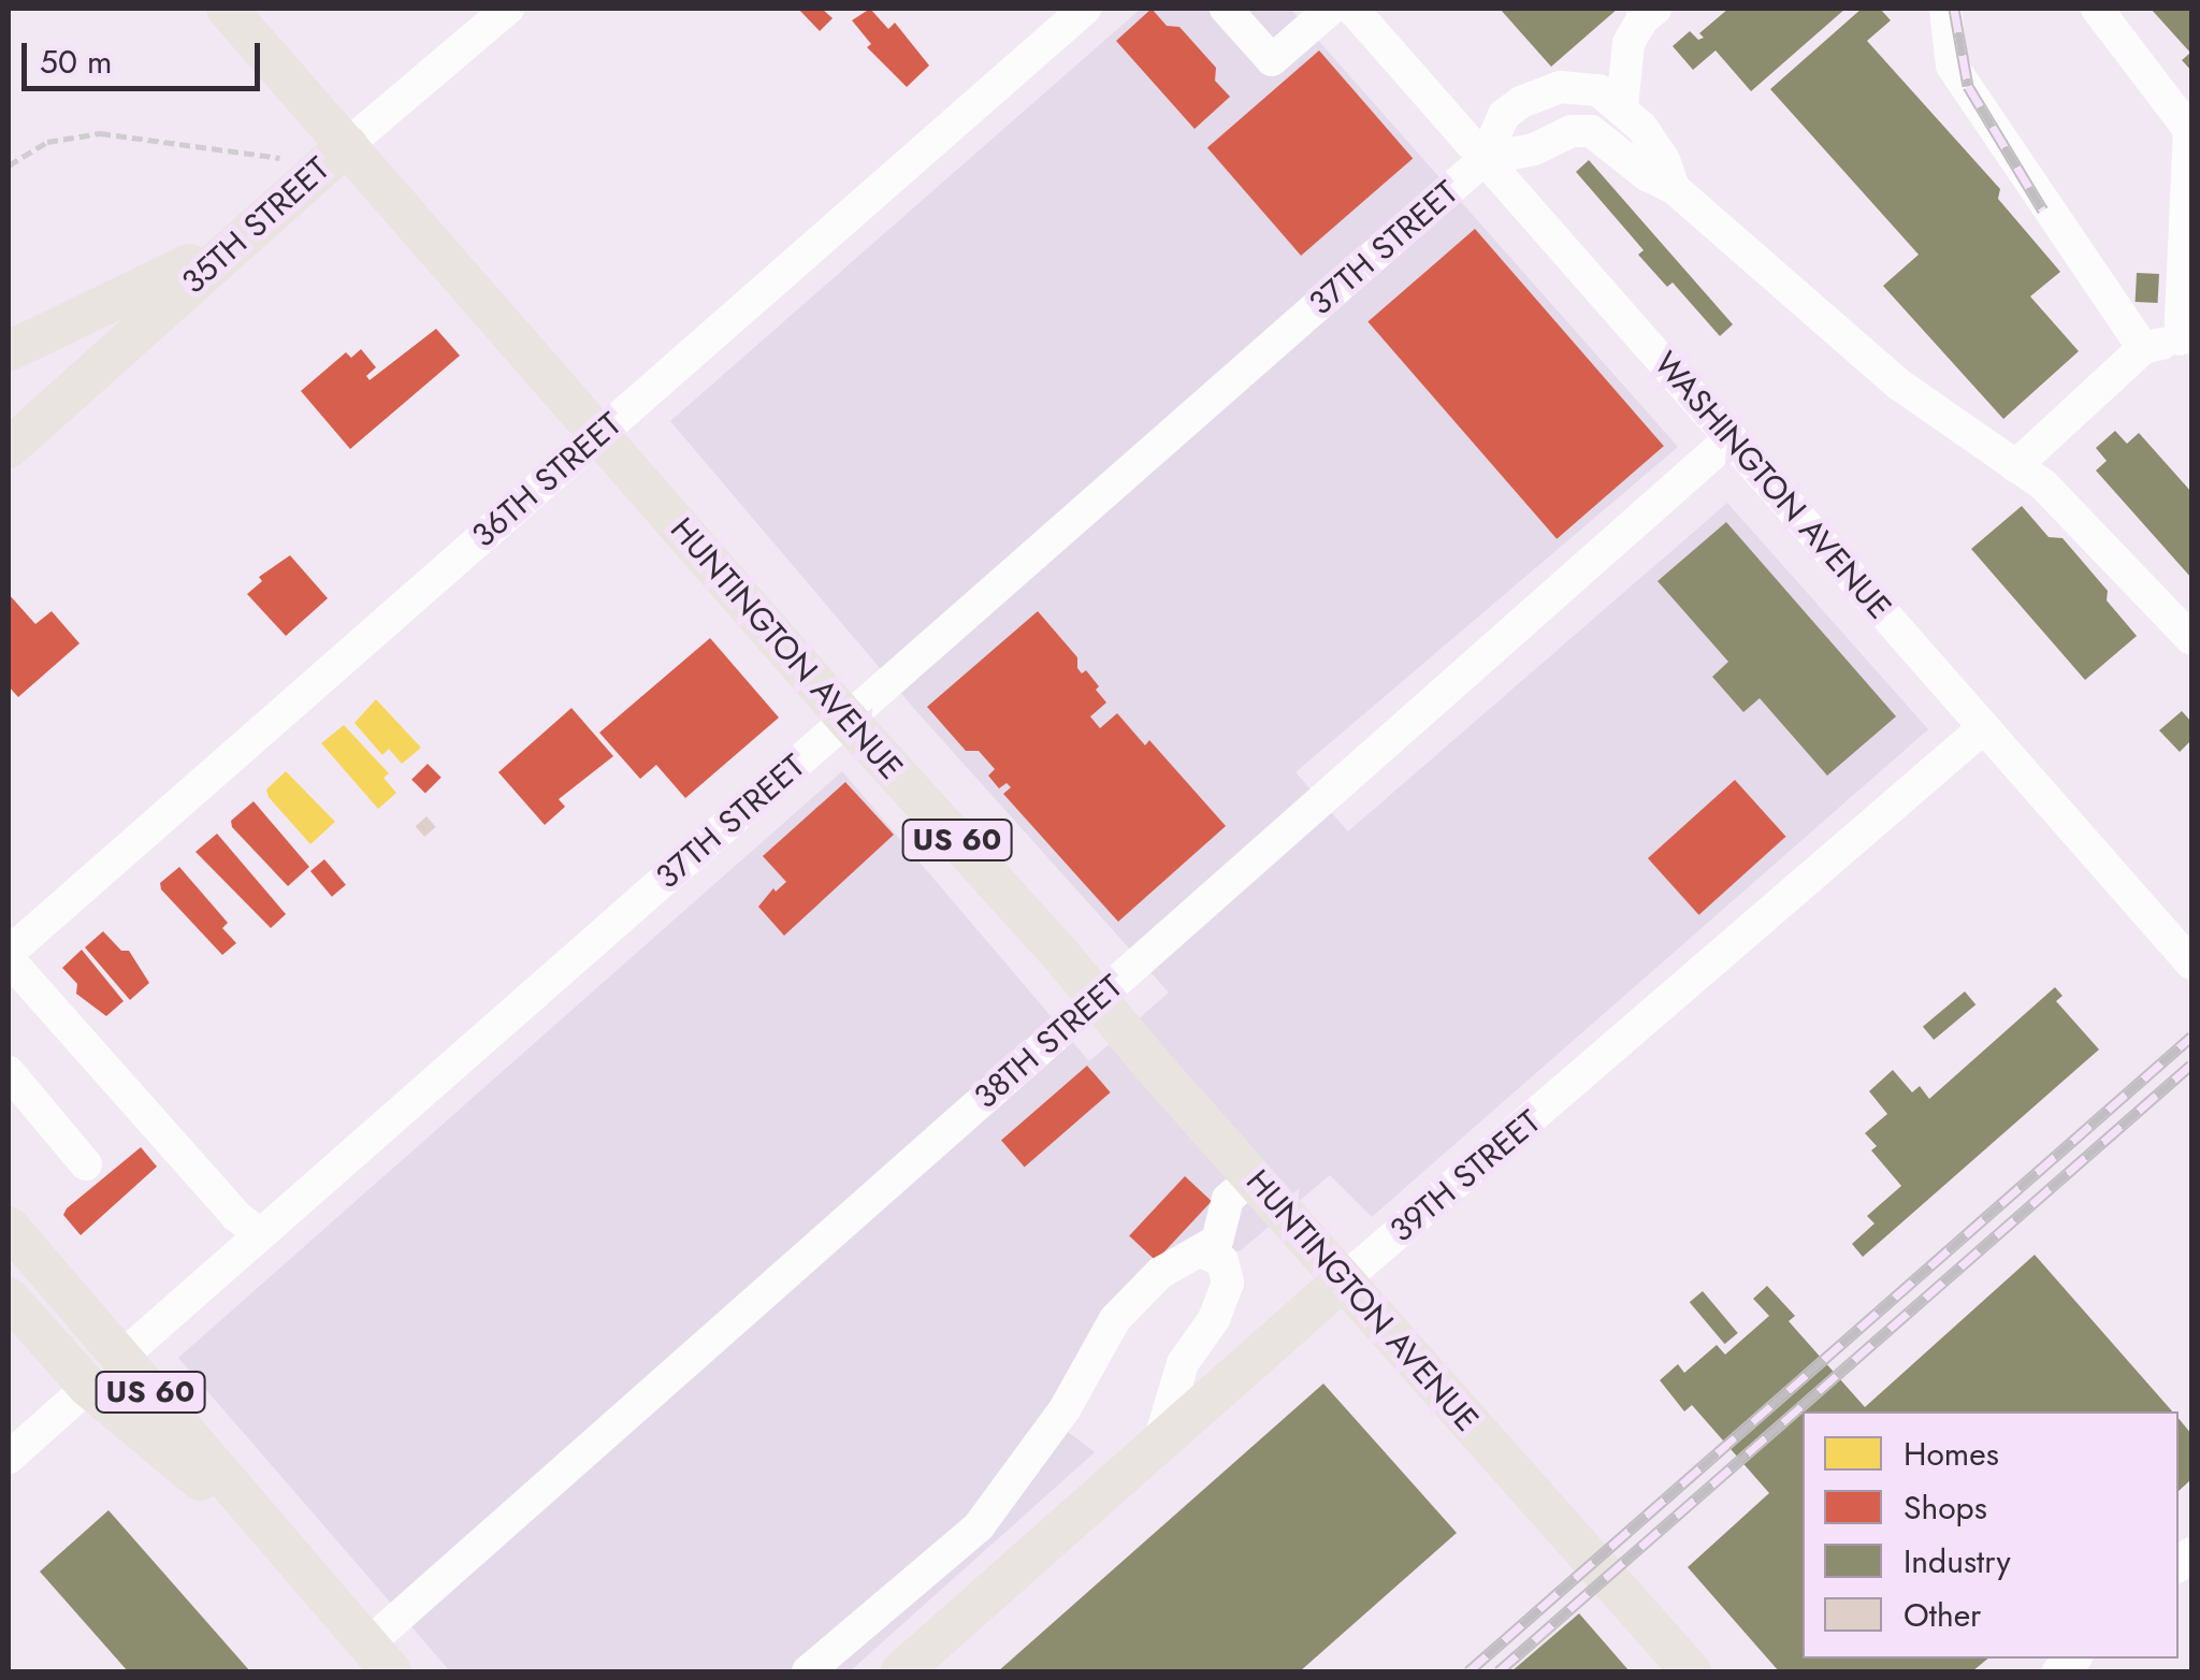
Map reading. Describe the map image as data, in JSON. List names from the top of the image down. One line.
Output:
{"streets":{"main road":["35TH STREET","HUNTINGTON AVENUE","US 60","39TH STREET"],"street":["37TH STREET","36TH STREET","WASHINGTON AVENUE","38TH STREET"]},"crossings":[["35TH STREET","HUNTINGTON AVENUE"],["37TH STREET","WASHINGTON AVENUE"],["37TH STREET","HUNTINGTON AVENUE"],["37TH STREET","US 60"],["36TH STREET","HUNTINGTON AVENUE"],["WASHINGTON AVENUE","38TH STREET"],["WASHINGTON AVENUE","39TH STREET"],["HUNTINGTON AVENUE","38TH STREET"],["HUNTINGTON AVENUE","39TH STREET"],["US 60","38TH STREET"]],"legend":["Homes","Shops","Industry","Other"],"scale_bar":"50 m"}
